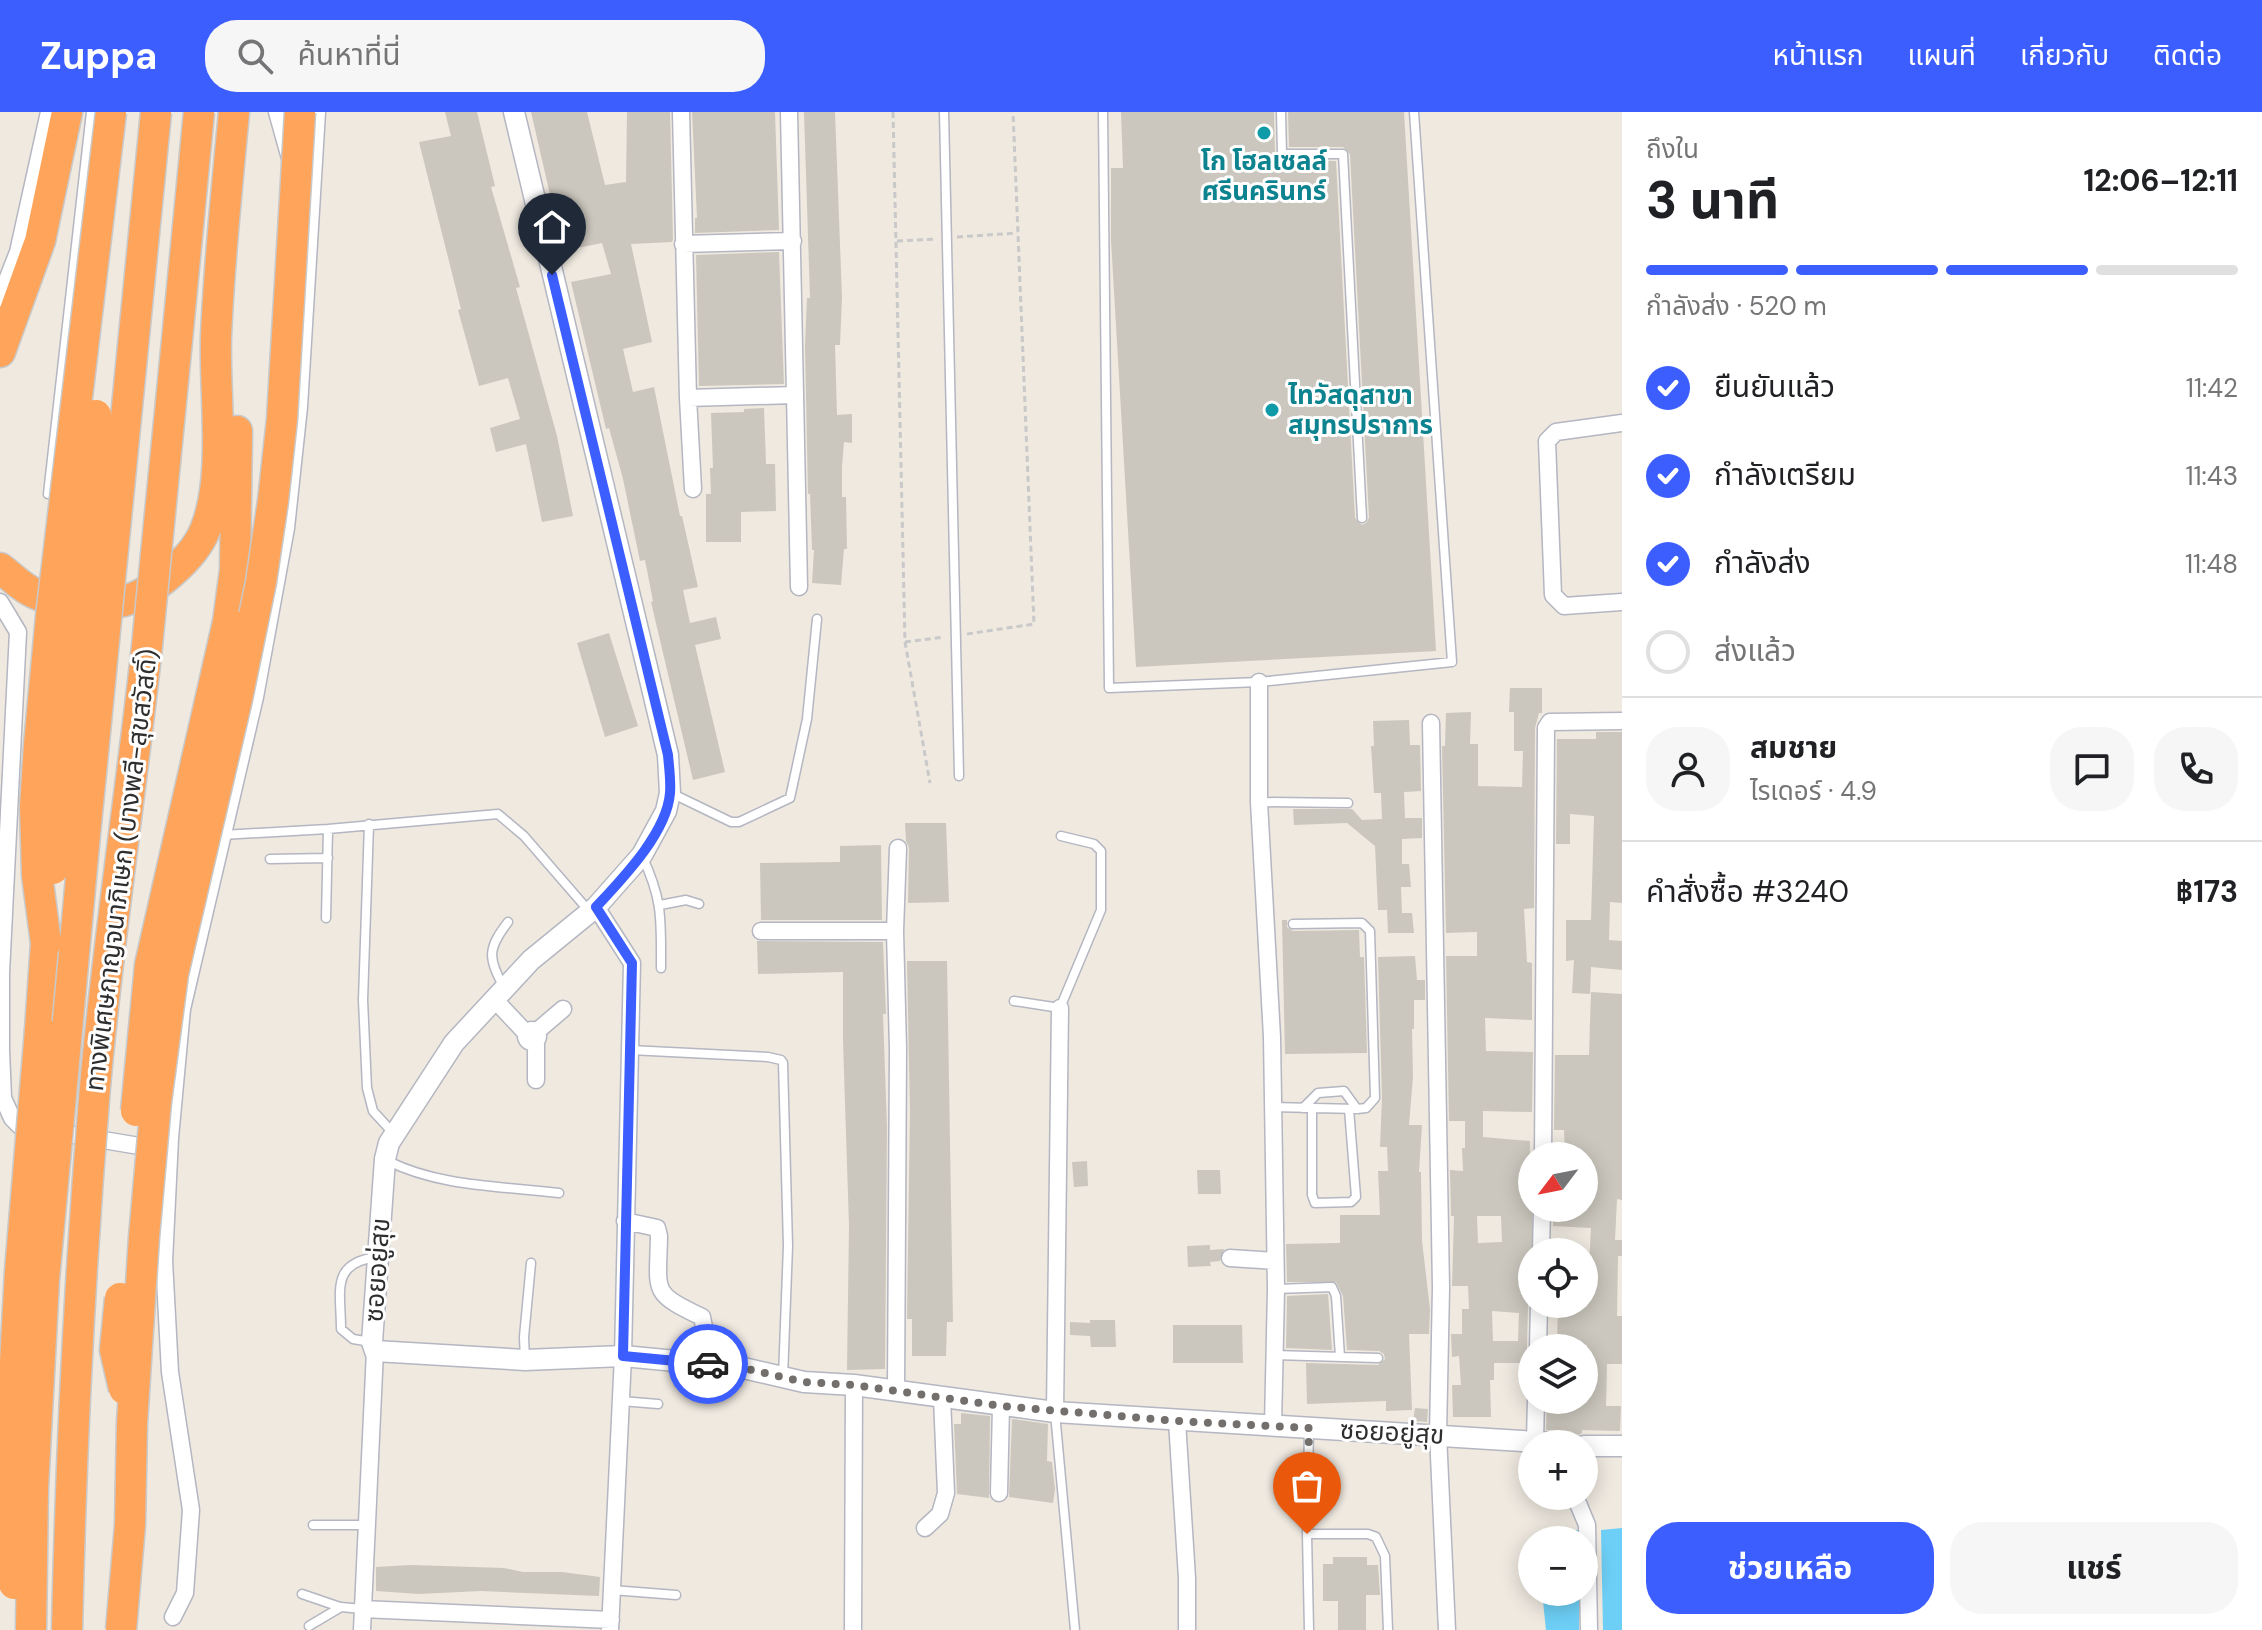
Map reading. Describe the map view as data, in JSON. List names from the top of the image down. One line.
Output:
{"streets":{"highway":["ทางพิเศษกาญจนาภิเษก (บางพลี-สุขสวัสดิ์)"],"street":["ซอยอยู่สุข"]},"places":["โก โฮลเซลล์ ศรีนครินทร์","ไทวัสดุสาขา สมุทรปราการ"],"north":"bottom left","page":{"header":"Zuppa","search":"ค้นหาที่นี่","nav":["หน้าแรก","แผนที่","เกี่ยวกับ","ติดต่อ"],"heading":["3 นาที","ถึงใน","12:06–12:11"],"panel":["สมชาย","ไรเดอร์ · 4.9","คำสั่งซื้อ #3240","฿173"],"bar":"กำลังส่ง · 520 m","list":[["ยืนยันแล้ว","11:42"],["กำลังเตรียม","11:43"],["กำลังส่ง","11:48"],"ส่งแล้ว"],"map_buttons":["+","−"],"buttons":["ช่วยเหลือ","แชร์"]}}
